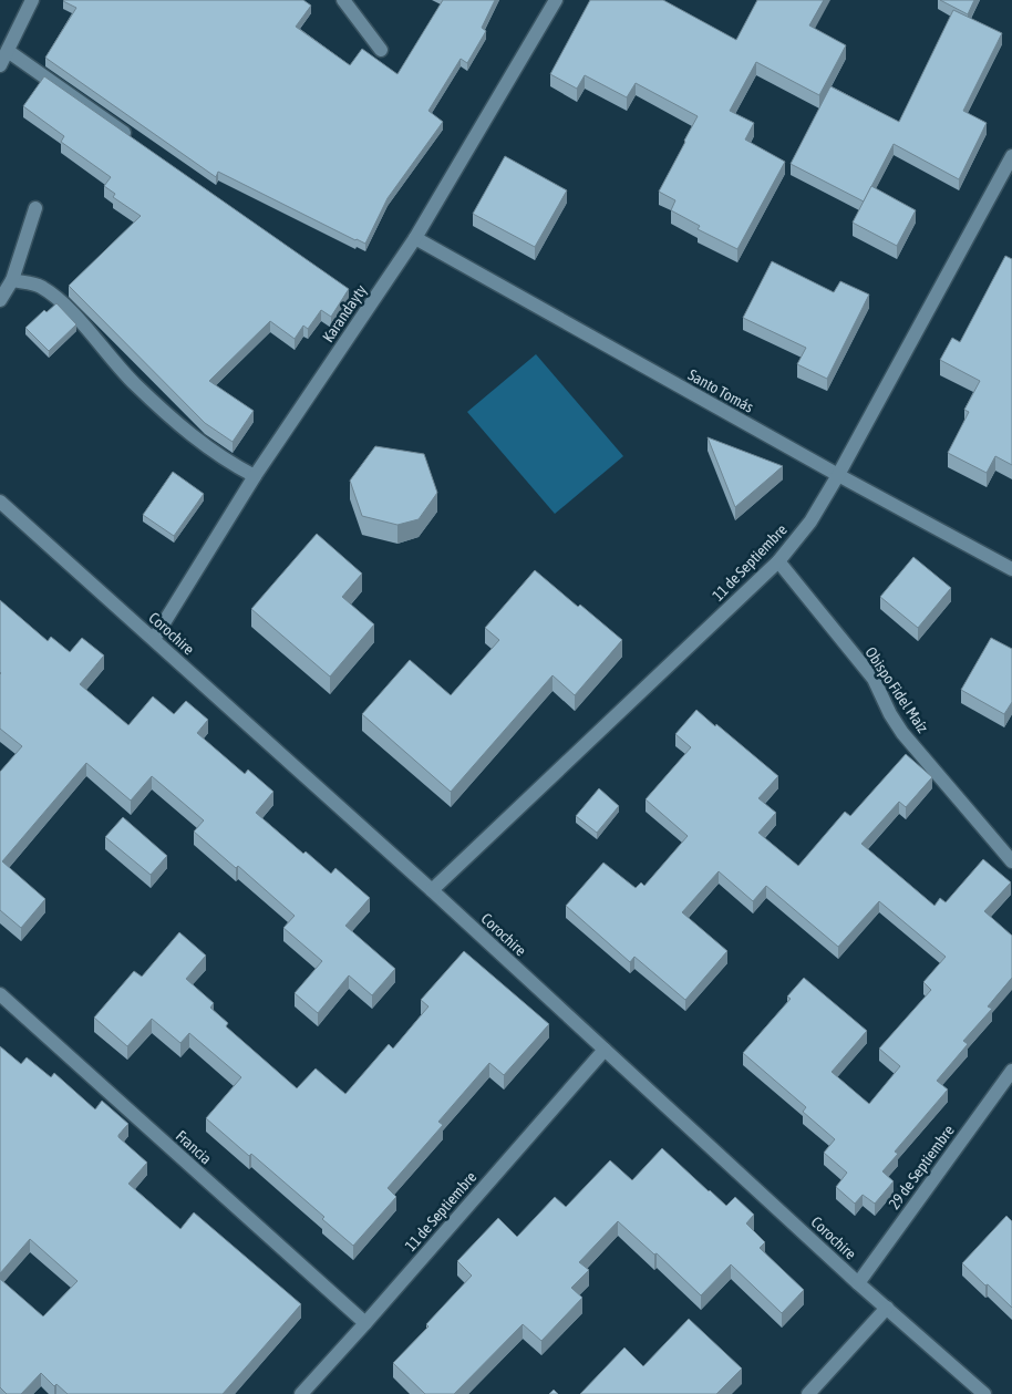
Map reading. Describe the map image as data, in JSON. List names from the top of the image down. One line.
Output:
{"streets":{"street":["Karandayty","Santo Tomás","11 de Septiembre","Corochire","Obispo Fidel Maíz","Francia","29 de Septiembre"]},"crossings":[["Karandayty","Santo Tomás"],["Karandayty","Corochire"],["Santo Tomás","11 de Septiembre"],["11 de Septiembre","Corochire"],["11 de Septiembre","Obispo Fidel Maíz"],["11 de Septiembre","Francia"],["Corochire","29 de Septiembre"]]}
